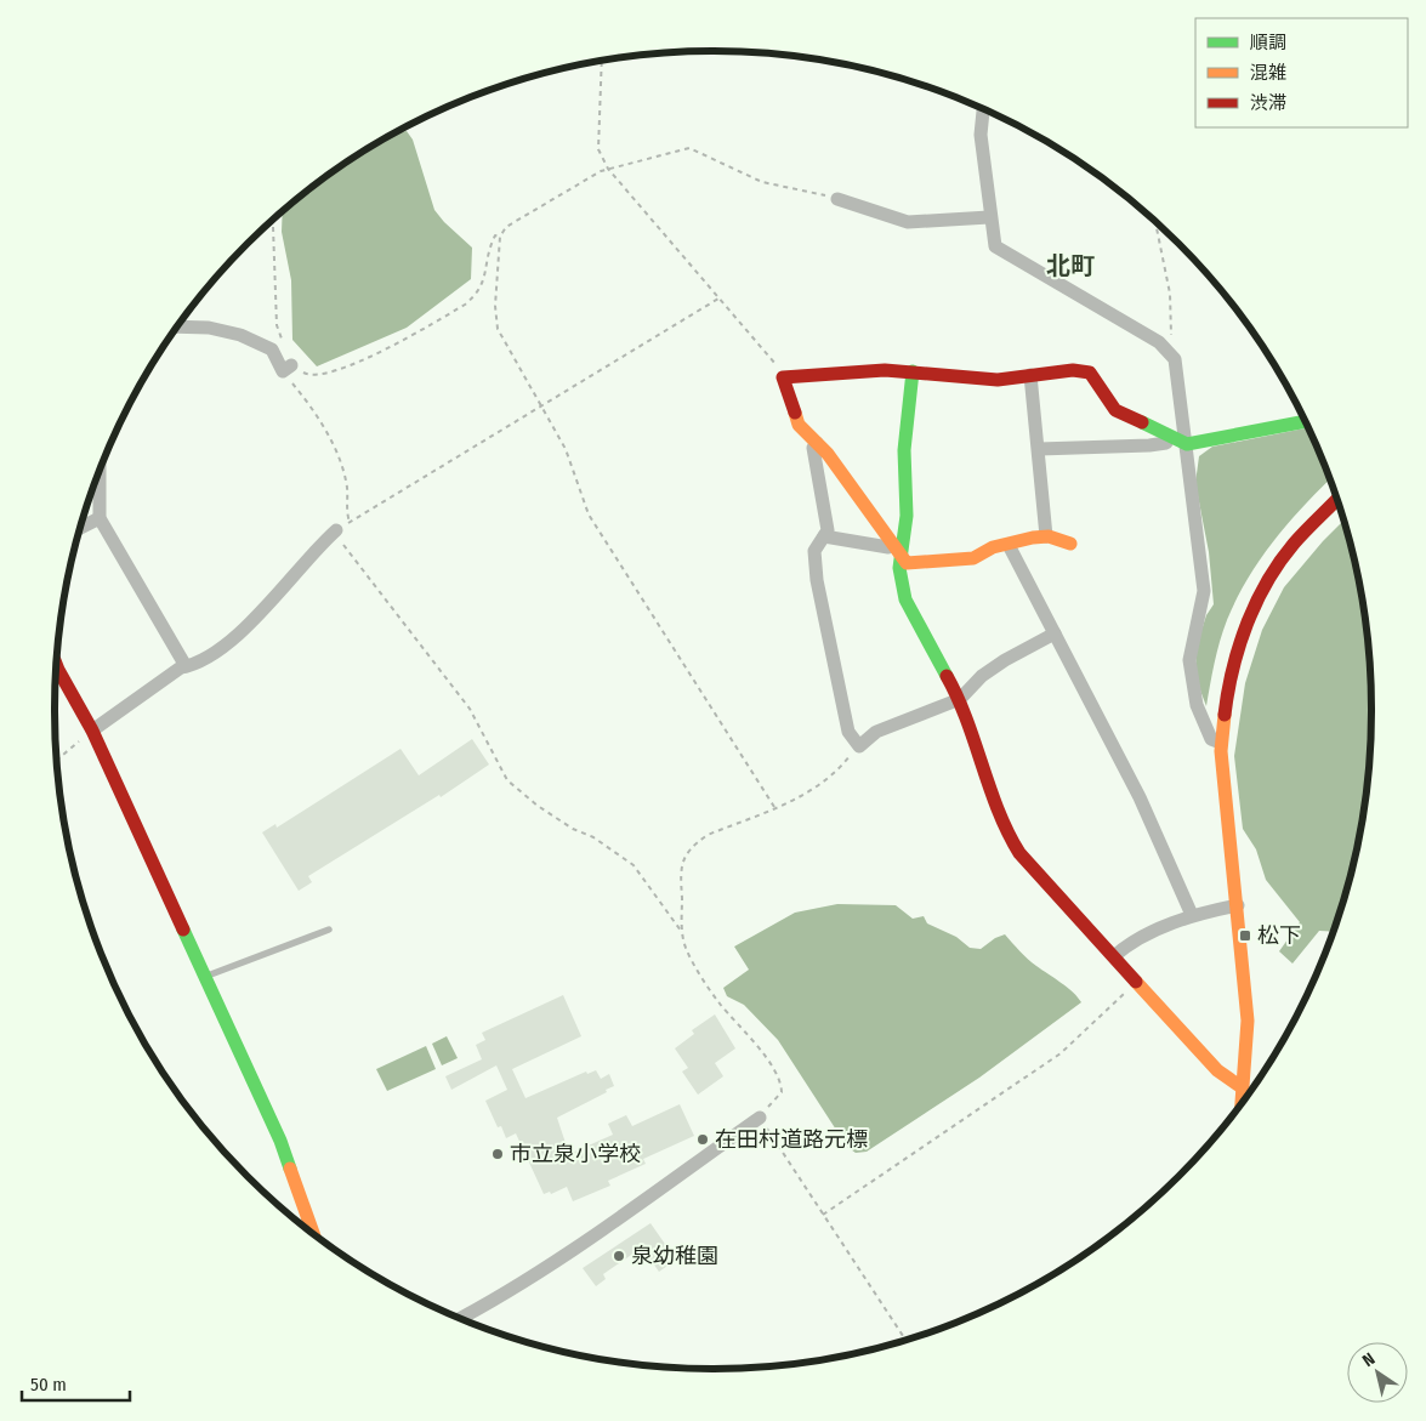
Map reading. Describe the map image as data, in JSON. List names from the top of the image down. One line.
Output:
{"districts":["北町"],"places":{"transit":["松下"],"other":["在田村道路元標","市立泉小学校","泉幼稚園"]},"legend":["順調","混雑","渋滞"],"scale_bar":"50 m","north":"top left"}
